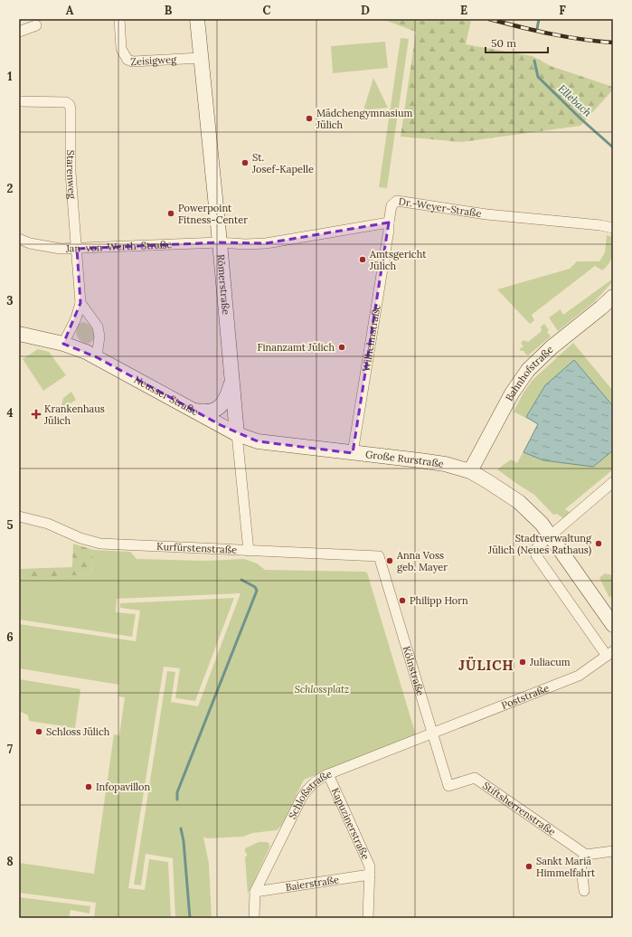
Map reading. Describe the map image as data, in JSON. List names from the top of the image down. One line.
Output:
{"streets":{"main road":["Römerstraße","Bahnhofstraße","Neusser Straße","Große Rurstraße"],"street":["Zeisigweg","Starenweg","Dr.-Weyer-Straße","Jan-von-Werth-Straße","Wilhelmstraße","Kurfürstenstraße","Kölnstraße","Poststraße","Schloßstraße","Stiftsherrenstraße","Kapuzinerstraße","Baierstraße"]},"crossings":[["Zeisigweg","Römerstraße"],["Starenweg","Jan-von-Werth-Straße"],["Dr.-Weyer-Straße","Wilhelmstraße"],["Jan-von-Werth-Straße","Römerstraße"],["Römerstraße","Neusser Straße"],["Römerstraße","Große Rurstraße"],["Römerstraße","Kurfürstenstraße"],["Wilhelmstraße","Große Rurstraße"],["Bahnhofstraße","Große Rurstraße"],["Neusser Straße","Große Rurstraße"],["Kurfürstenstraße","Kölnstraße"],["Kölnstraße","Poststraße"],["Kölnstraße","Schloßstraße"],["Kölnstraße","Stiftsherrenstraße"],["Poststraße","Schloßstraße"],["Schloßstraße","Kapuzinerstraße"],["Schloßstraße","Baierstraße"],["Kapuzinerstraße","Baierstraße"]],"districts":["JÜLICH"],"water":["Ellebach"],"parks":["Schlossplatz"],"places":{"other":["Mädchengymnasium Jülich","St. Josef-Kapelle","Powerpoint Fitness-Center","Amtsgericht Jülich","Finanzamt Jülich","Stadtverwaltung Jülich (Neues Rathaus)","Anna Voss geb. Mayer","Philipp Horn","Juliacum","Schloss Jülich","Infopavillon","Sankt Mariä Himmelfahrt"],"health":["Krankenhaus Jülich"]},"scale_bar":"50 m","grid":{"columns":["A","B","C","D","E","F"],"rows":["1","2","3","4","5","6","7","8"]}}
